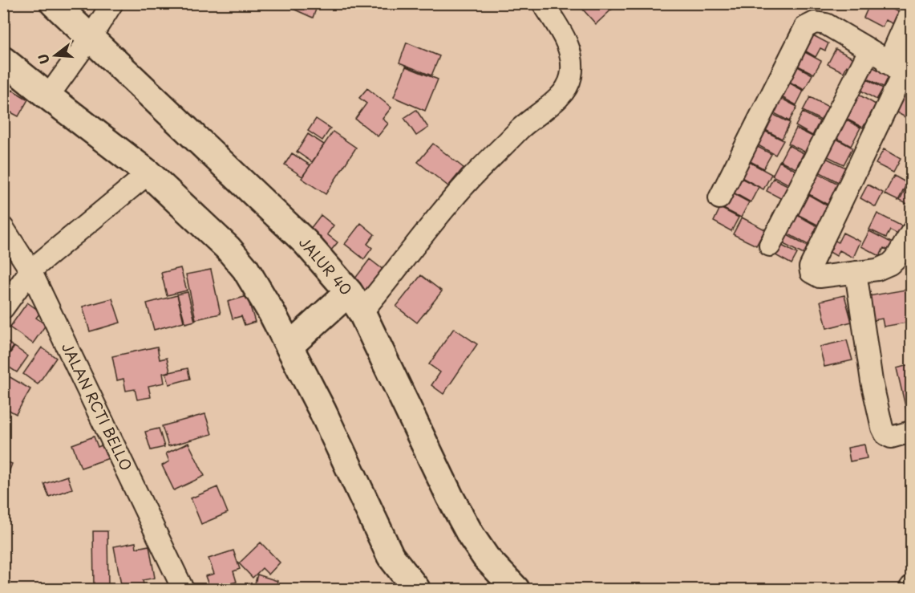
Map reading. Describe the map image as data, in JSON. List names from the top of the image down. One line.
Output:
{"streets":{"highway":["JALUR 40"],"street":["JALAN RCTI BELLO"]},"north":"left"}
